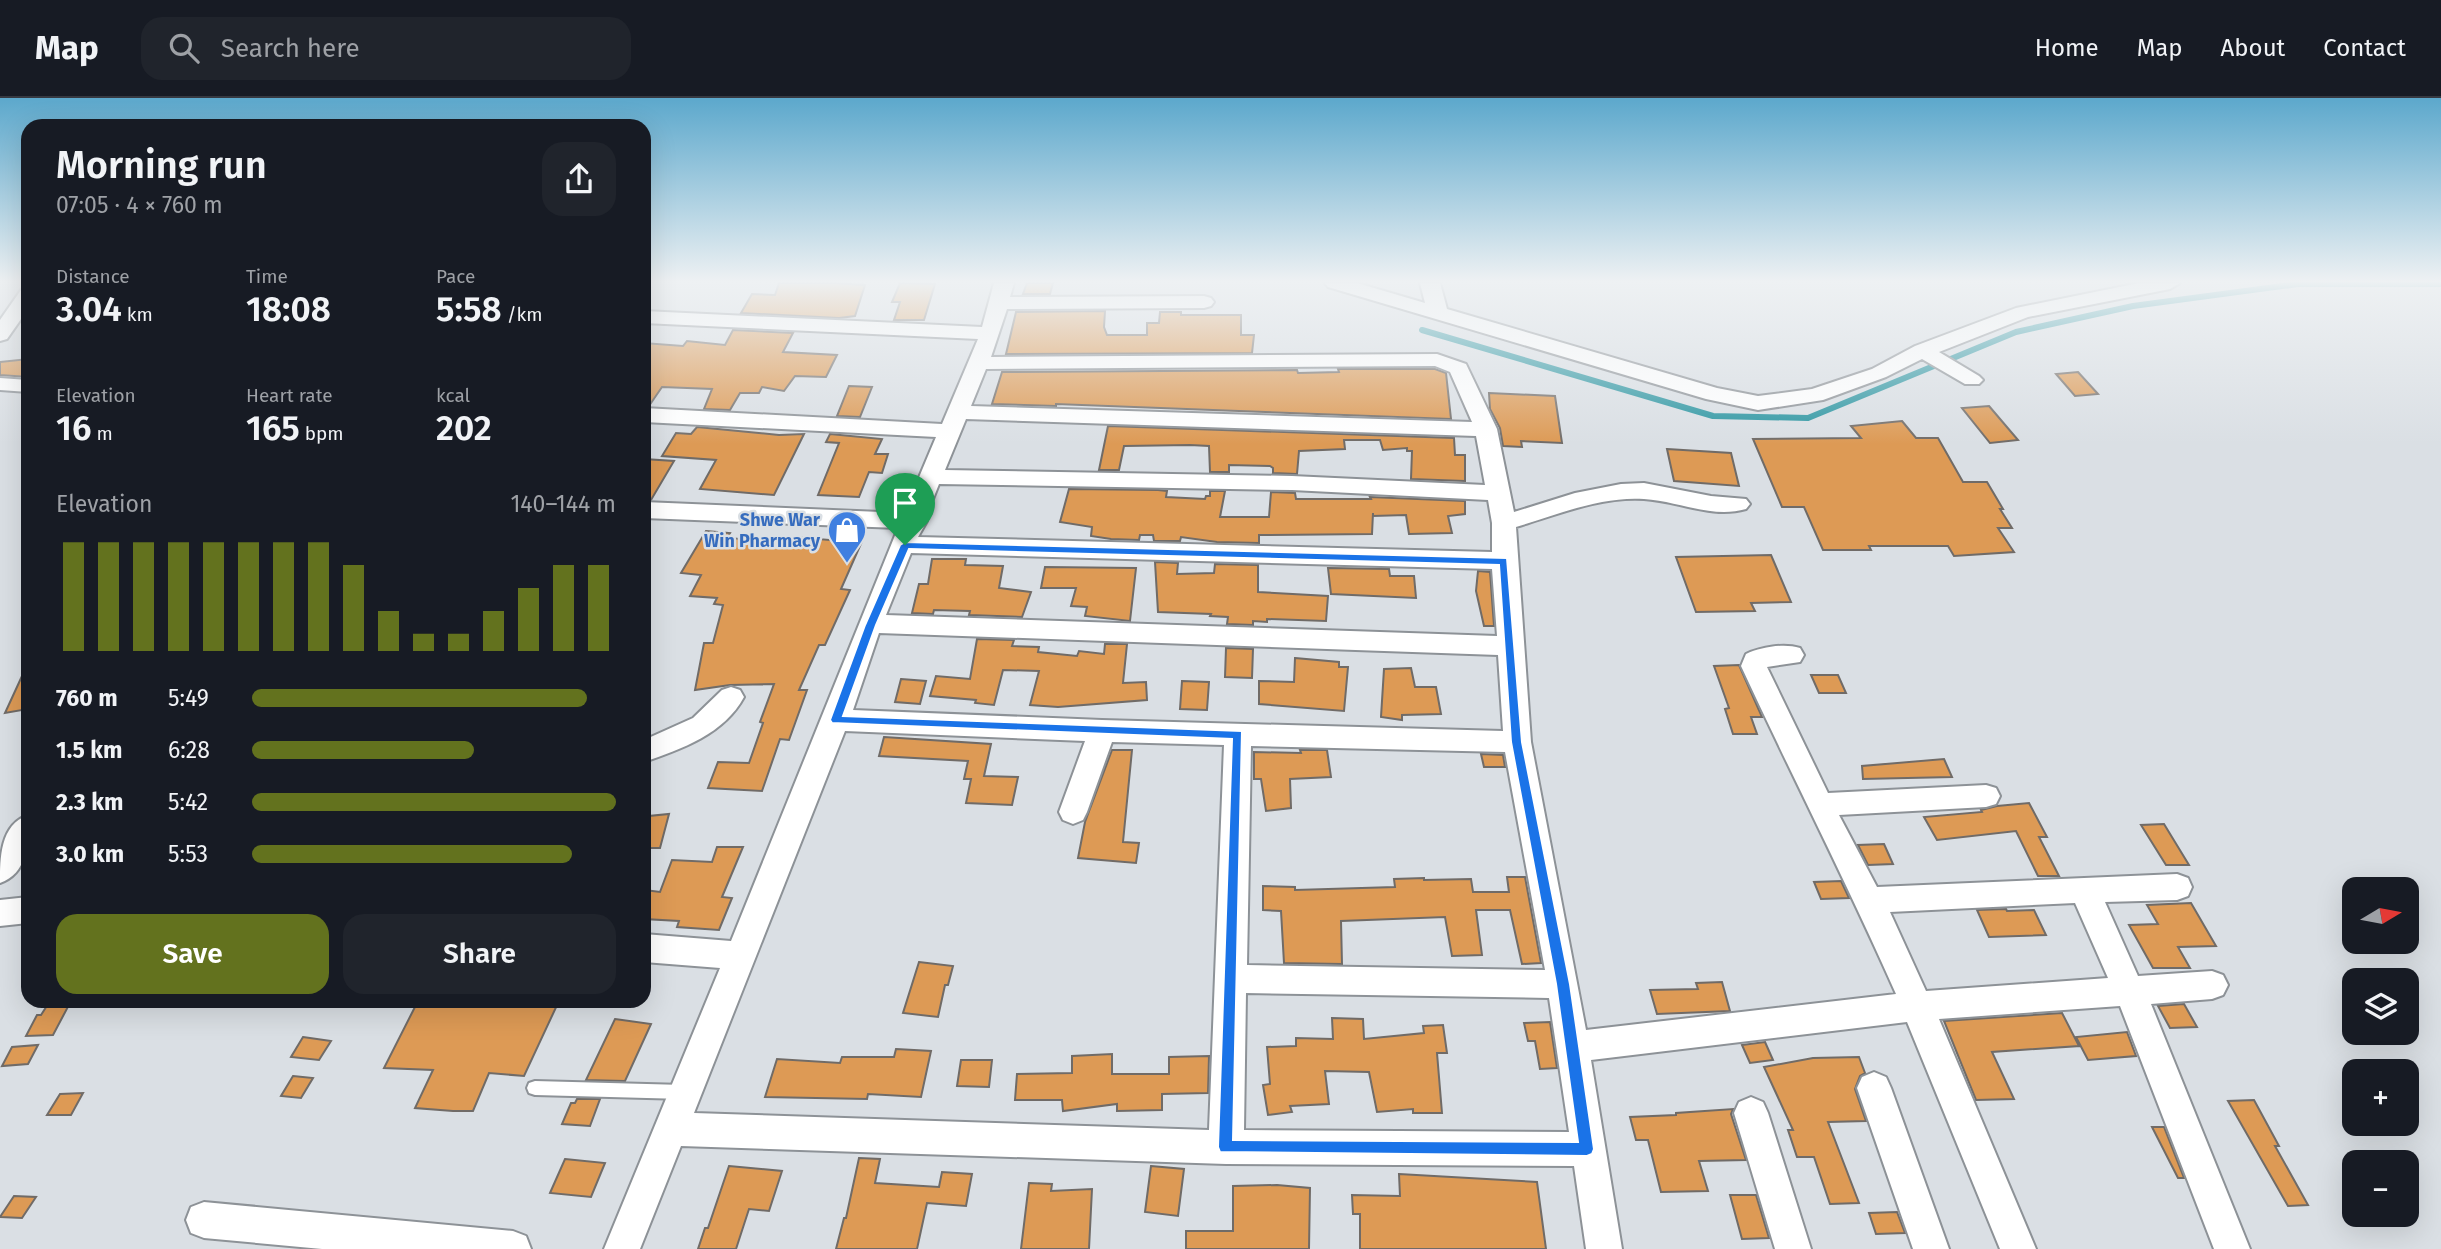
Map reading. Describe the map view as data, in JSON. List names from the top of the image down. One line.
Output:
{"places":{"shop":["Shwe War Win Pharmacy"]},"north":"right","page":{"header":"Map","search":"Search here","nav":["Home","Map","About","Contact"],"heading":["Morning run","07:05 · 4 × 760 m"],"stats":[["Distance","3.04 km"],["Time","18:08"],["Pace","5:58 /km"],["Elevation","16 m"],["Heart rate","165 bpm"],["kcal","202"]],"chart":["Elevation","140–144 m"],"list":[{"name":"760 m","note":"5:49"},{"name":"1.5 km","note":"6:28"},{"name":"2.3 km","note":"5:42"},{"name":"3.0 km","note":"5:53"}],"map_buttons":["+","−"],"buttons":["Save","Share"]}}
